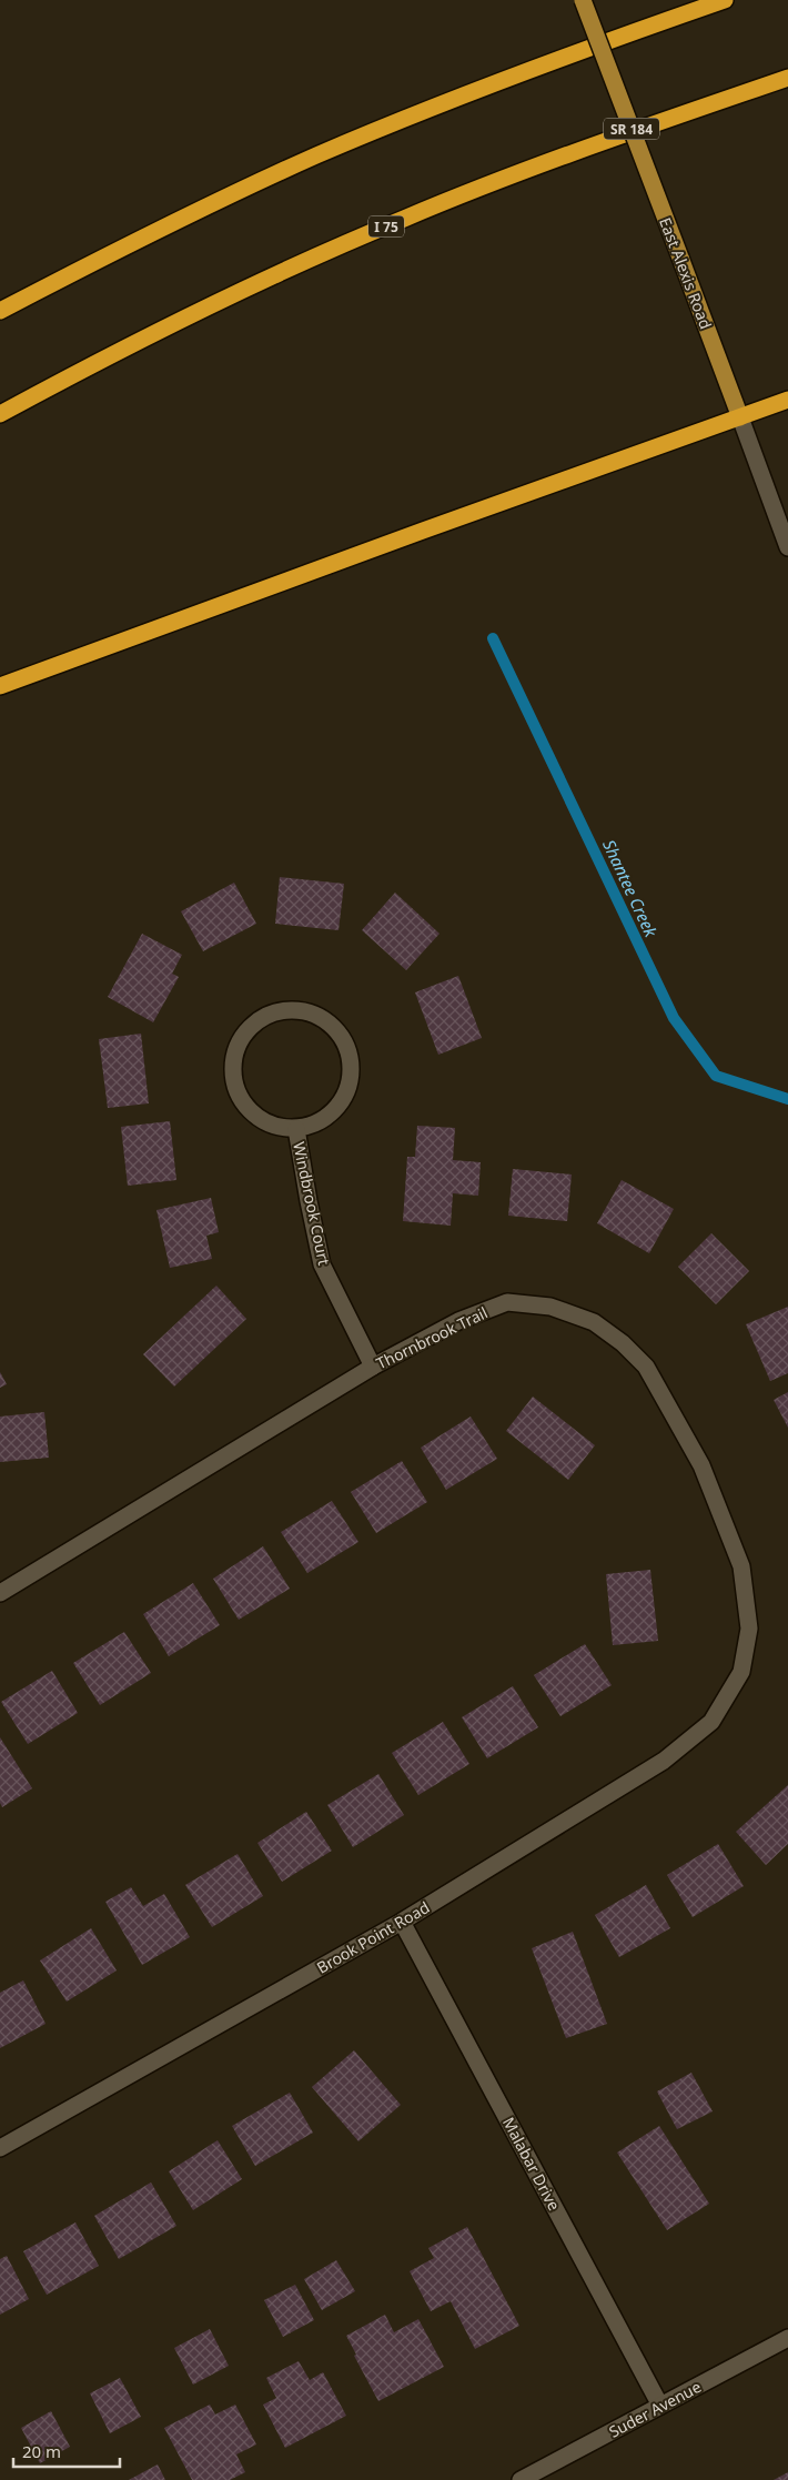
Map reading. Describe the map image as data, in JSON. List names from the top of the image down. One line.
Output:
{"streets":{"highway":["I 75"],"main road":["SR 184","East Alexis Road"],"street":["Windbrook Court","Thornbrook Trail","Brook Point Road","Malabar Drive","Suder Avenue"]},"crossings":[["Windbrook Court","Thornbrook Trail"],["Thornbrook Trail","Brook Point Road"],["Brook Point Road","Malabar Drive"],["Malabar Drive","Suder Avenue"]],"water":["Shantee Creek"],"scale_bar":"20 m"}
